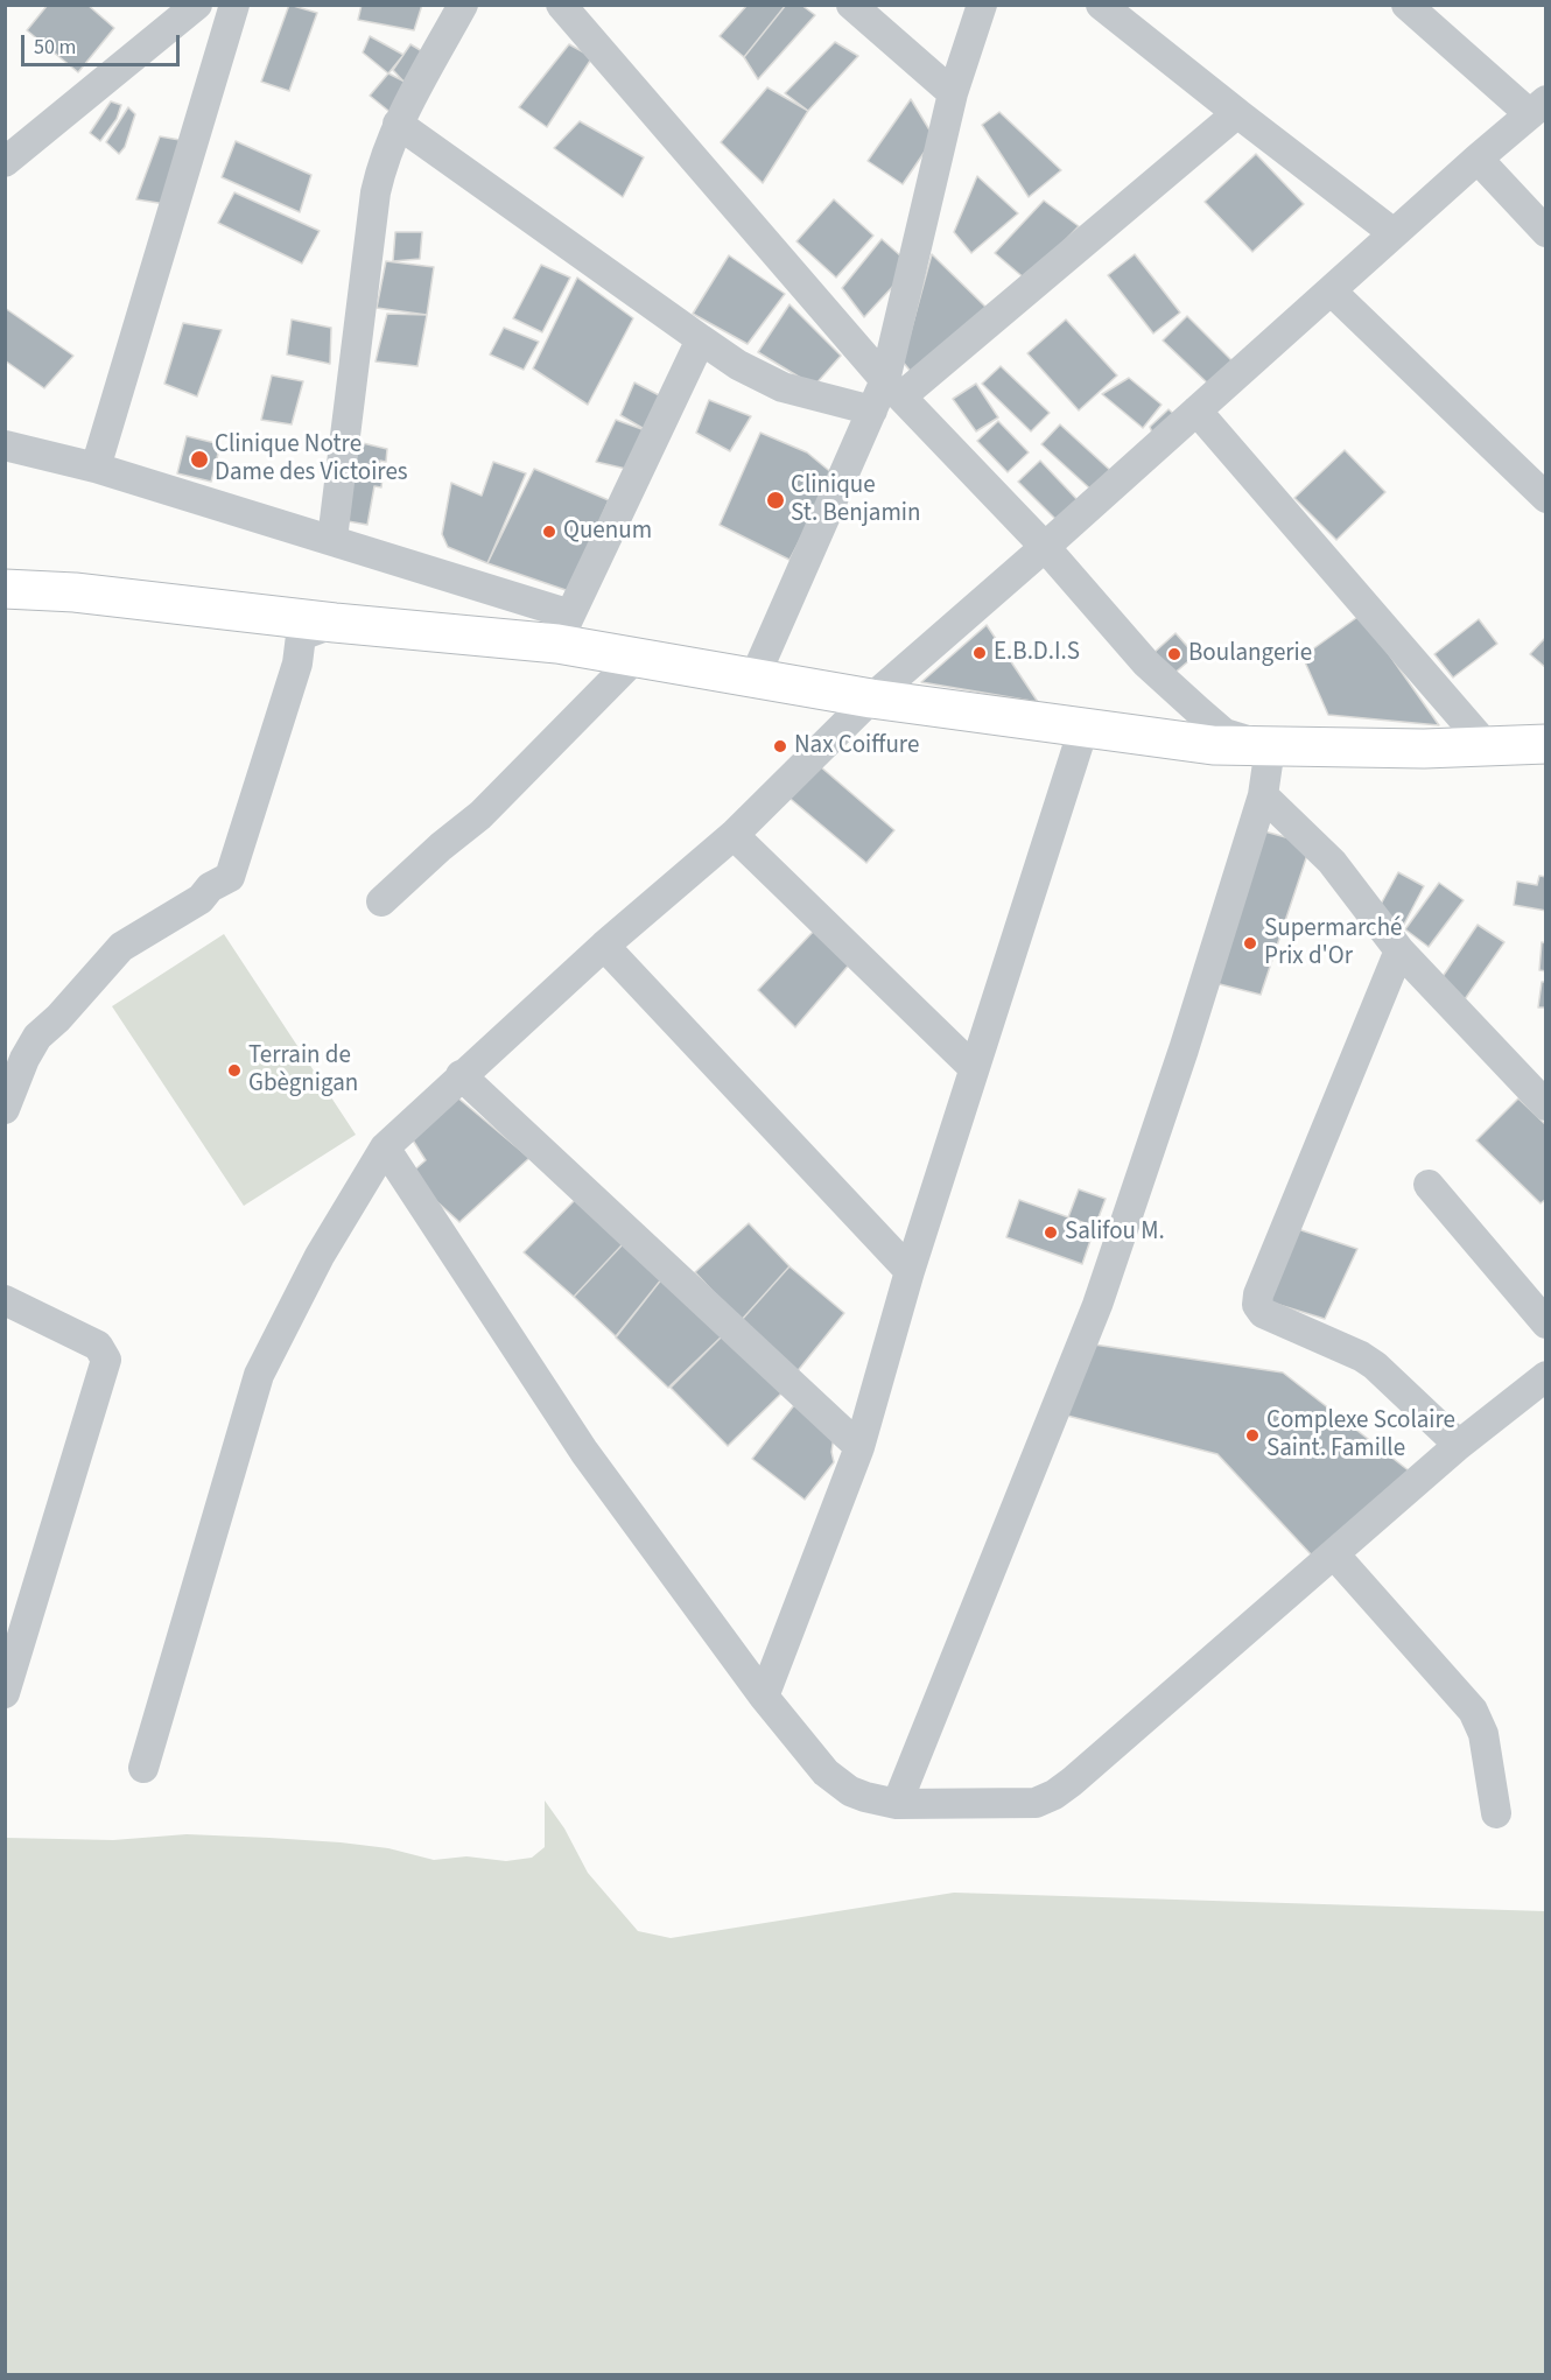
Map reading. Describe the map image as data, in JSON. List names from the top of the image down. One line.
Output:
{"places":["Clinique Notre Dame des Victoires","Clinique St. Benjamin","Quenum","E.B.D.I.S","Boulangerie","Nax Coiffure","Supermarché Prix d'Or","Terrain de Gbègnigan","Salifou M.","Complexe Scolaire Saint. Famille"],"scale_bar":"50 m"}
